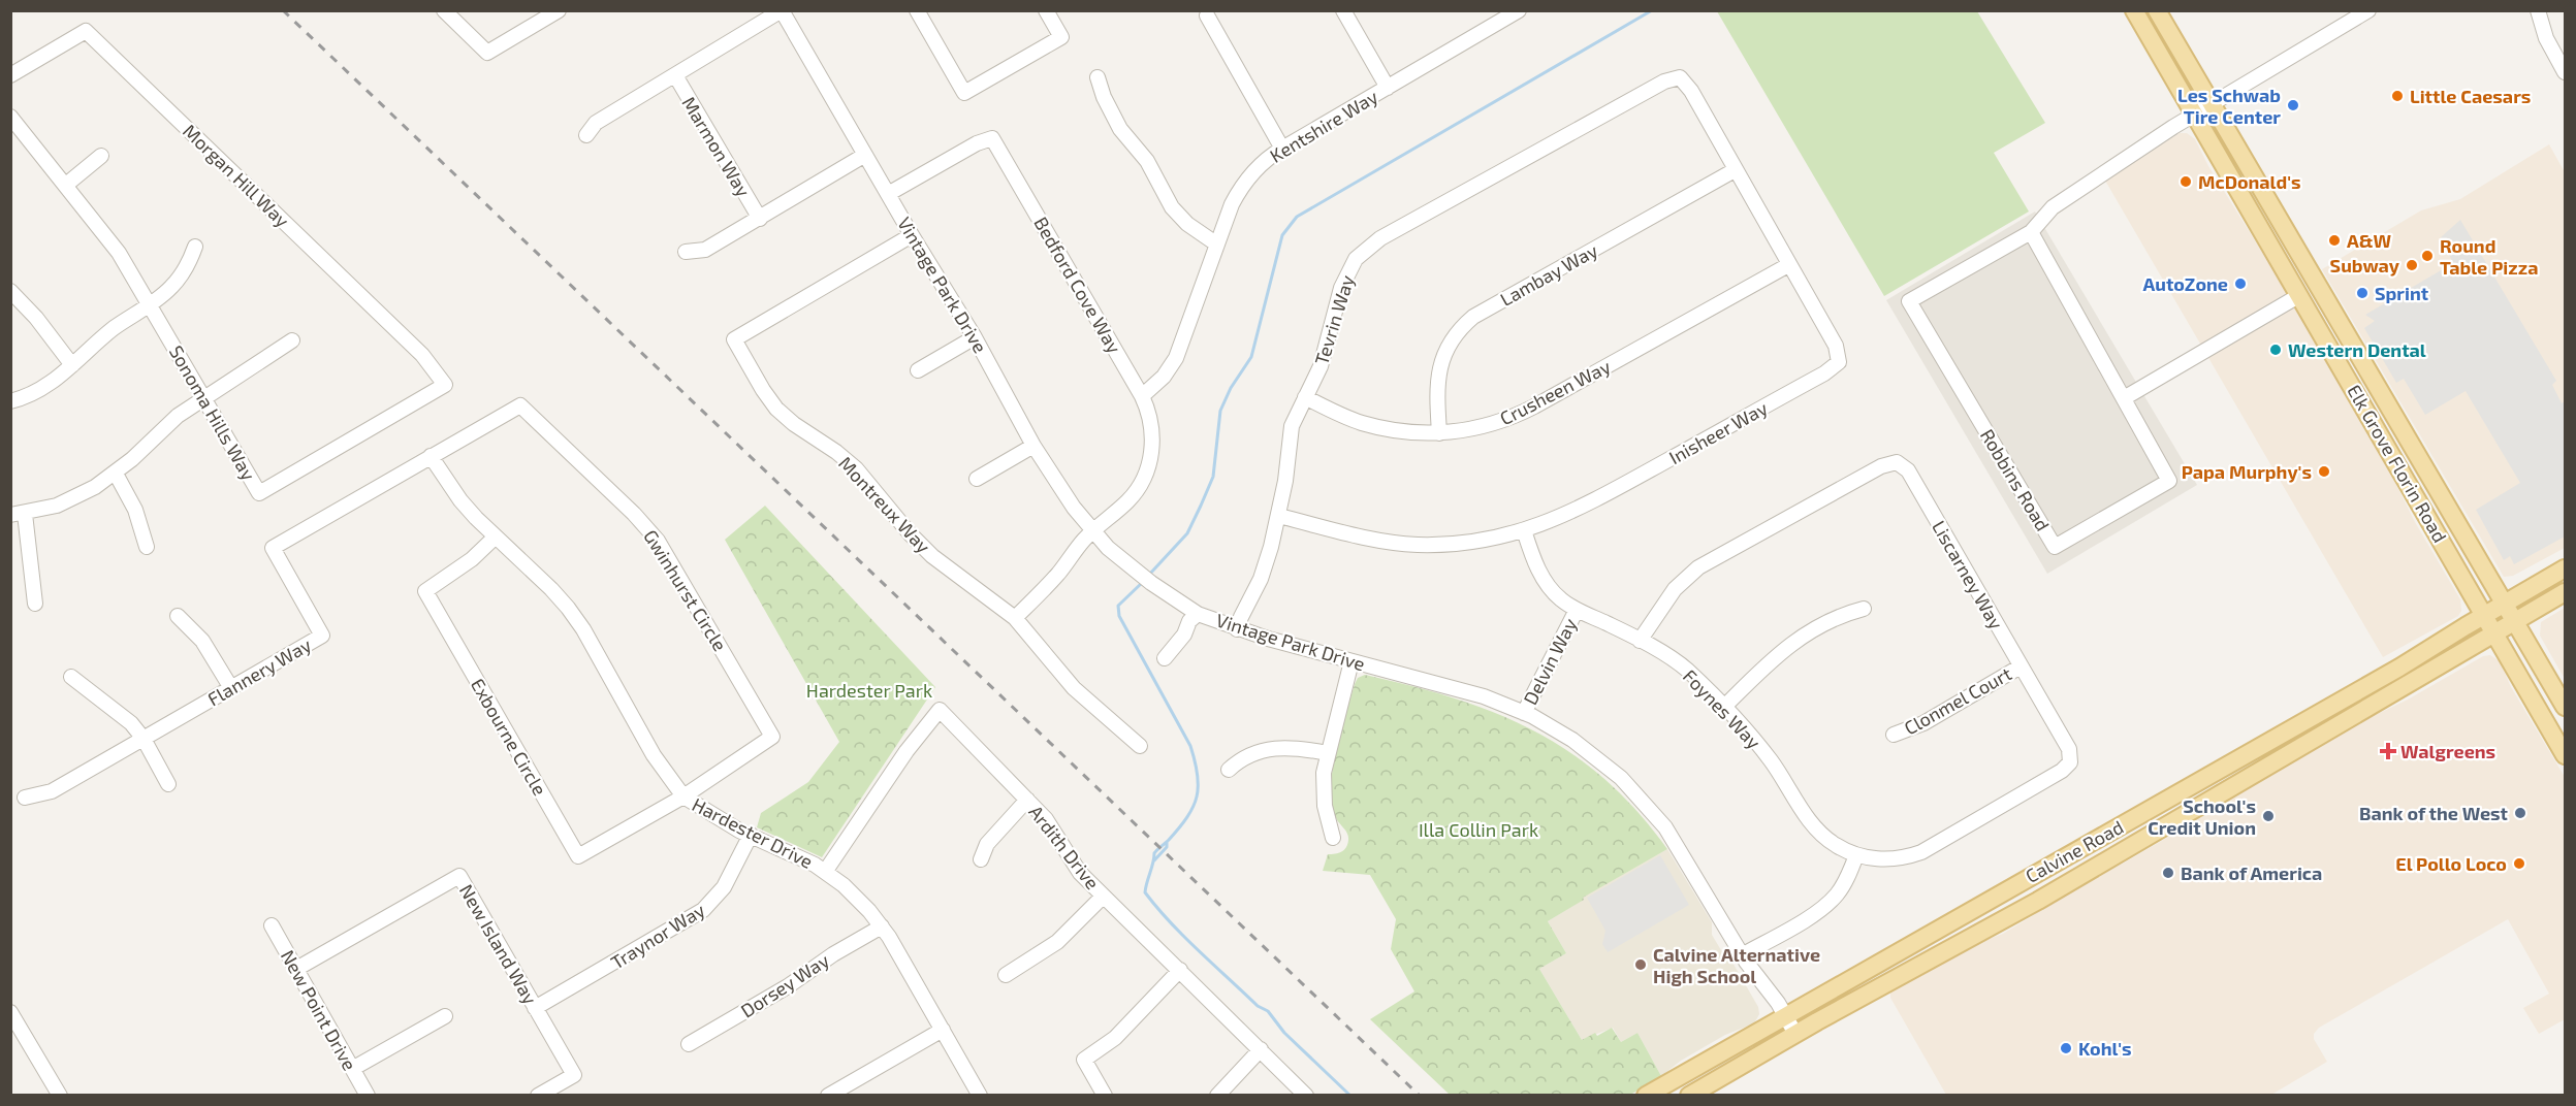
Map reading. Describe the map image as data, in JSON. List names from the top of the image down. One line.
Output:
{"streets":{"main road":["Elk Grove Florin Road","Calvine Road"],"street":["Kentshire Way","Marmon Way","Morgan Hill Way","Lambay Way","Vintage Park Drive","Bedford Cove Way","Tevrin Way","Crusheen Way","Sonoma Hills Way","Inisheer Way","Robbins Road","Montreux Way","Liscarney Way","Gwinhurst Circle","Delvin Way","Flannery Way","Clonmel Court","Foynes Way","Exbourne Circle","Hardester Drive","Ardith Drive","Traynor Way","New Island Way","Dorsey Way","New Point Drive"]},"crossings":[["Kentshire Way","Bedford Cove Way"],["Marmon Way","Vintage Park Drive"],["Morgan Hill Way","Sonoma Hills Way"],["Lambay Way","Crusheen Way"],["Lambay Way","Inisheer Way"],["Vintage Park Drive","Bedford Cove Way"],["Vintage Park Drive","Tevrin Way"],["Vintage Park Drive","Montreux Way"],["Vintage Park Drive","Delvin Way"],["Vintage Park Drive","Calvine Road"],["Bedford Cove Way","Montreux Way"],["Tevrin Way","Crusheen Way"],["Tevrin Way","Inisheer Way"],["Crusheen Way","Inisheer Way"],["Inisheer Way","Foynes Way"],["Elk Grove Florin Road","Robbins Road"],["Elk Grove Florin Road","Calvine Road"],["Liscarney Way","Clonmel Court"],["Liscarney Way","Foynes Way"],["Gwinhurst Circle","Flannery Way"],["Gwinhurst Circle","Exbourne Circle"],["Gwinhurst Circle","Hardester Drive"],["Delvin Way","Foynes Way"],["Flannery Way","Hardester Drive"],["Exbourne Circle","Hardester Drive"],["Hardester Drive","Ardith Drive"],["Hardester Drive","Traynor Way"],["Hardester Drive","Dorsey Way"],["Traynor Way","New Island Way"],["New Island Way","New Point Drive"]],"parks":["Hardester Park","Illa Collin Park"],"places":{"other":["Little Caesars","Les Schwab Tire Center","McDonald's","A&W","Round Table Pizza","Subway","AutoZone","Sprint","Western Dental","Papa Murphy's","Bank of the West","School's Credit Union","El Pollo Loco","Bank of America","Calvine Alternative High School","Kohl's"],"health":["Walgreens"]}}
